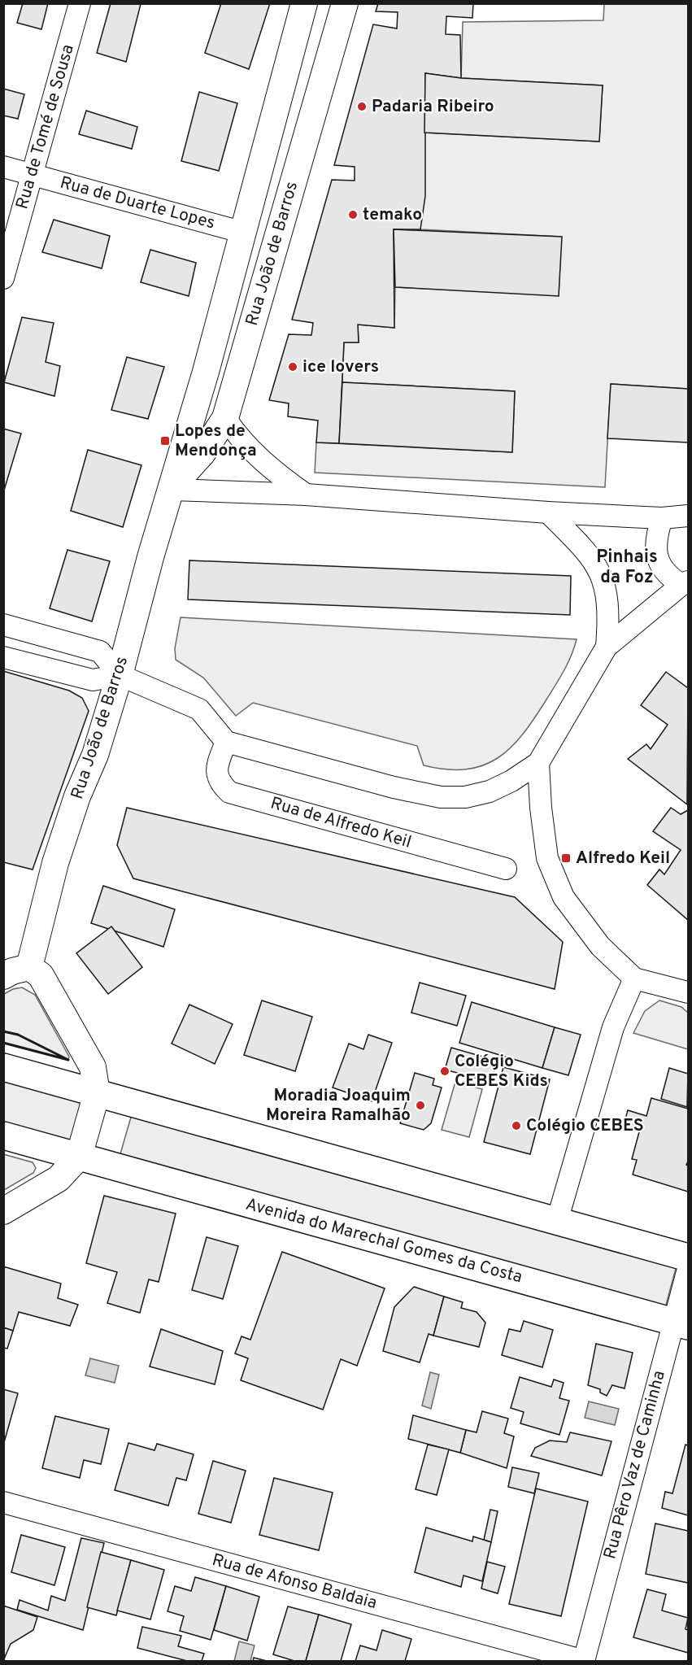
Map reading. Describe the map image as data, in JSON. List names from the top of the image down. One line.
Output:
{"streets":{"main road":["Avenida do Marechal Gomes da Costa"],"street":["Rua de Tomé de Sousa","Rua de Duarte Lopes","Rua João de Barros","Rua de Alfredo Keil","Rua Pêro Vaz de Caminha","Rua de Afonso Baldaia"]},"crossings":[["Rua de Tomé de Sousa","Rua de Duarte Lopes"],["Rua de Duarte Lopes","Rua João de Barros"],["Avenida do Marechal Gomes da Costa","Rua Pêro Vaz de Caminha"],["Rua Pêro Vaz de Caminha","Rua de Afonso Baldaia"]],"districts":["Pinhais da Foz"],"places":{"other":["Padaria Ribeiro","temako","ice lovers","Colégio CEBES Kids","Moradia Joaquim Moreira Ramalhão","Colégio CEBES"],"transit":["Lopes de Mendonça","Alfredo Keil"]}}
